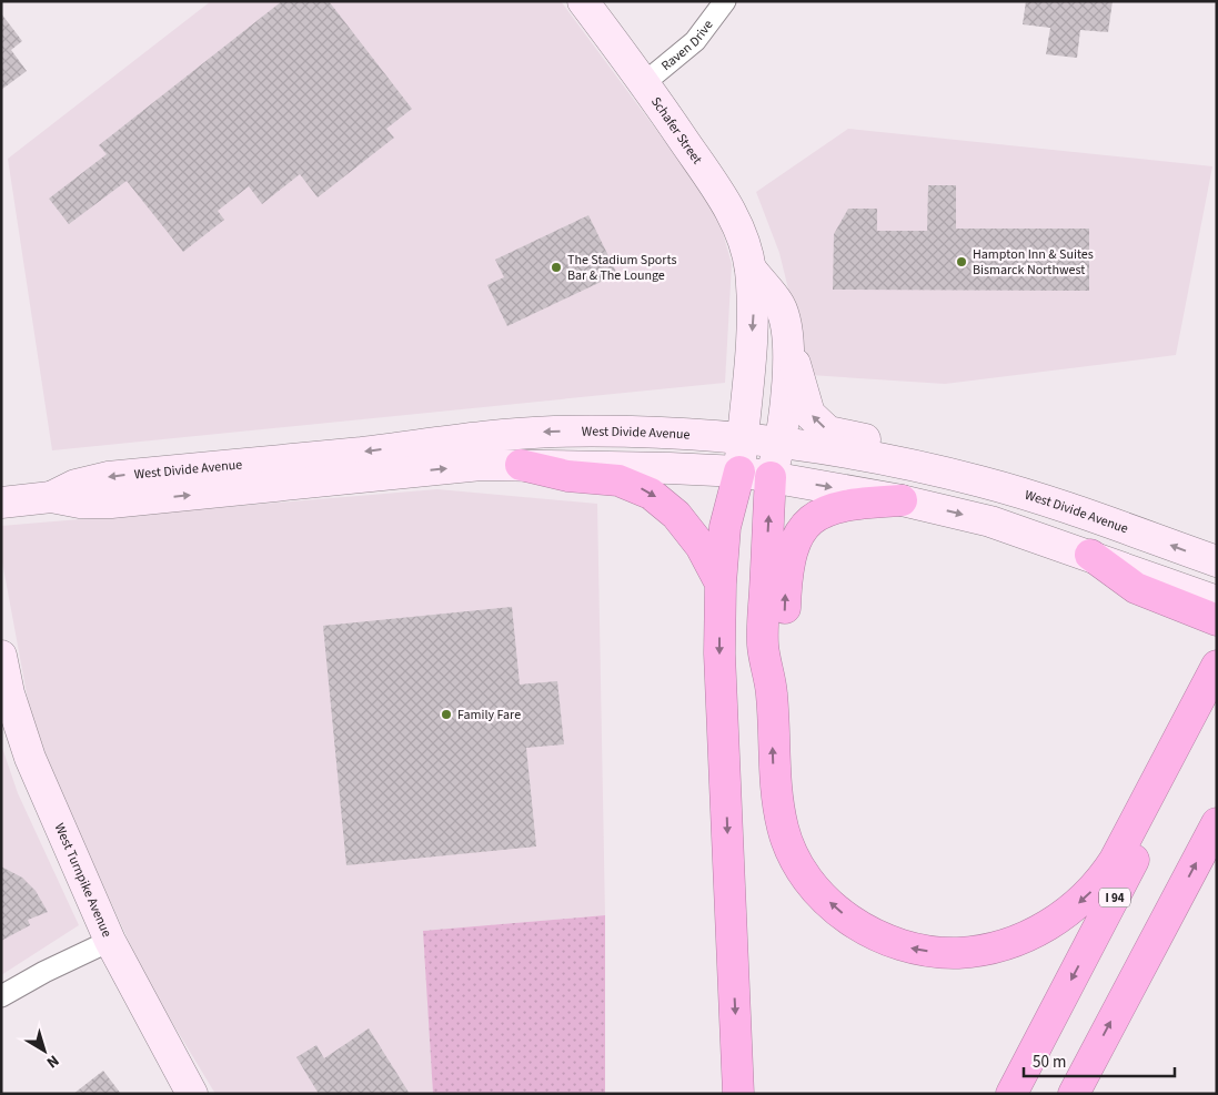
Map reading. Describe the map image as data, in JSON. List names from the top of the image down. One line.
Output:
{"streets":{"highway":["I 94"],"street":["Raven Drive","Schafer Street","West Divide Avenue","West Turnpike Avenue"]},"crossings":[["Raven Drive","Schafer Street"],["Schafer Street","West Divide Avenue"]],"places":["Hampton Inn & Suites Bismarck Northwest","The Stadium Sports Bar & The Lounge","Family Fare"],"scale_bar":"50 m","north":"bottom right"}
